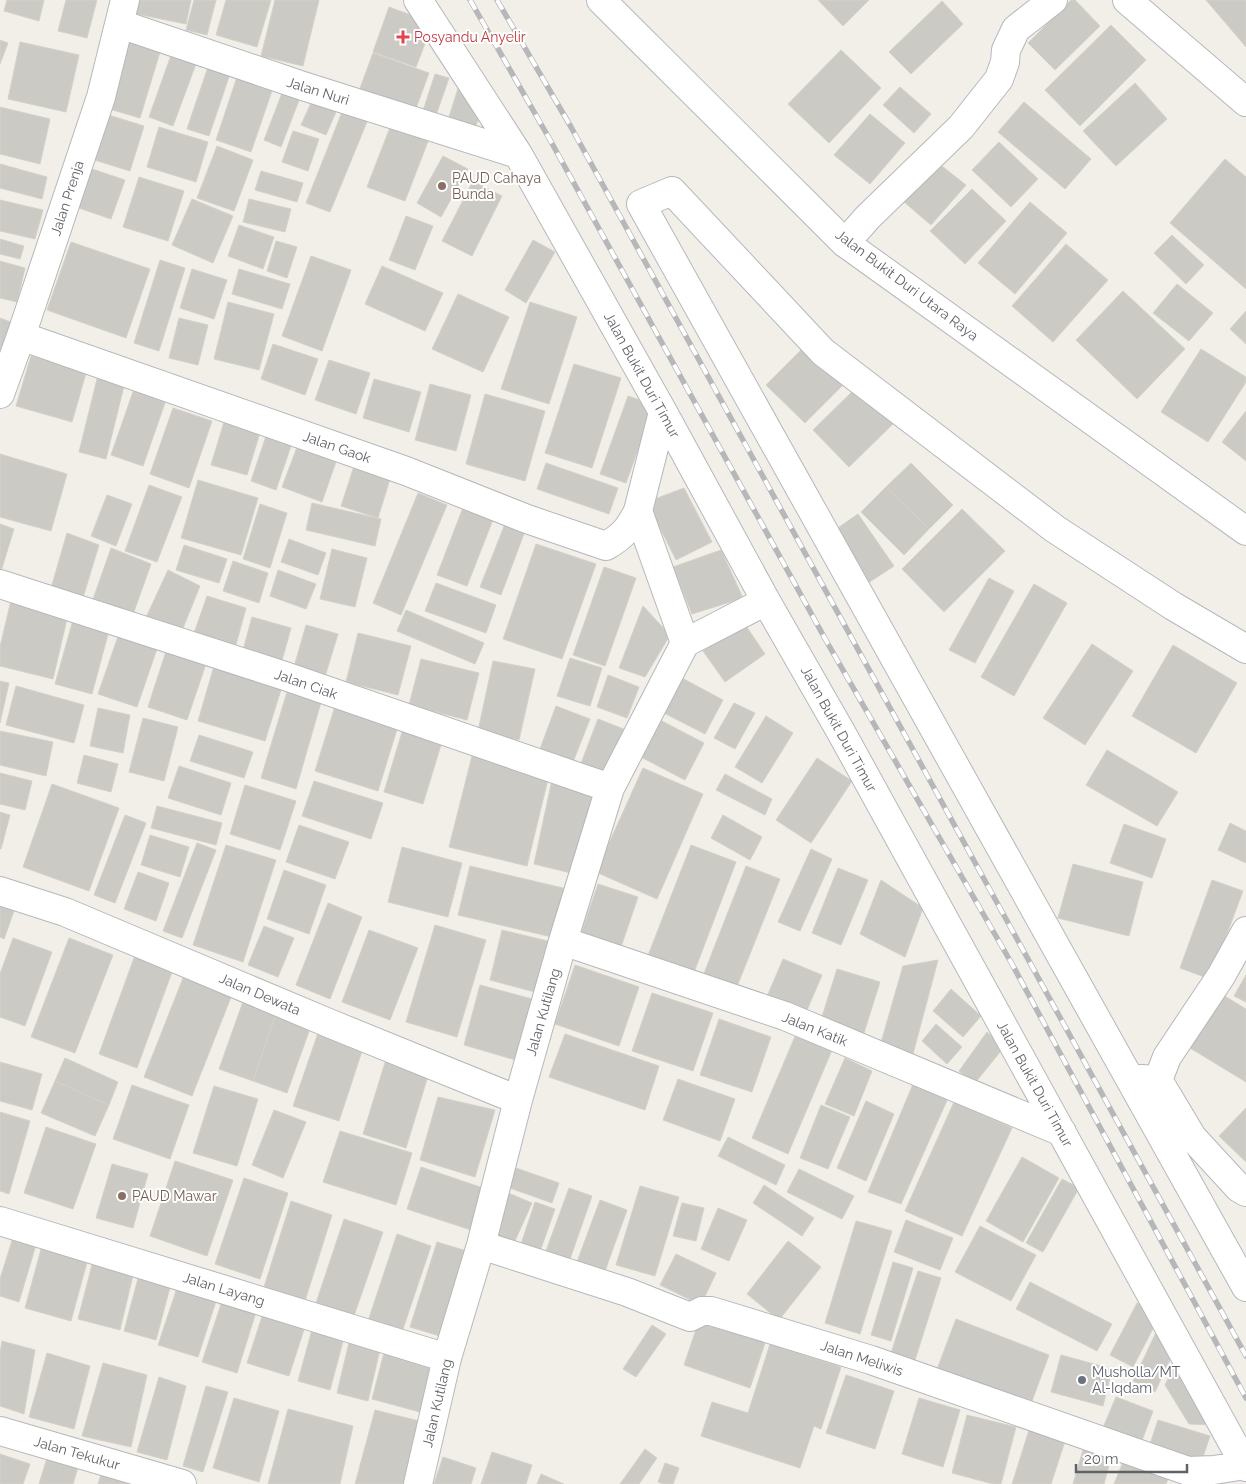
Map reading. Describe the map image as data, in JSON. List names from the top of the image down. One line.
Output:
{"streets":{"street":["Jalan Nuri","Jalan Prenja","Jalan Bukit Duri Utara Raya","Jalan Bukit Duri Timur","Jalan Gaok","Jalan Ciak","Jalan Dewata","Jalan Kutilang","Jalan Katik","Jalan Layang","Jalan Meliwis","Jalan Tekukur"]},"crossings":[["Jalan Nuri","Jalan Prenja"],["Jalan Nuri","Jalan Bukit Duri Timur"],["Jalan Prenja","Jalan Gaok"],["Jalan Bukit Duri Timur","Jalan Gaok"],["Jalan Bukit Duri Timur","Jalan Katik"],["Jalan Bukit Duri Timur","Jalan Meliwis"],["Jalan Ciak","Jalan Kutilang"],["Jalan Dewata","Jalan Kutilang"],["Jalan Kutilang","Jalan Katik"],["Jalan Kutilang","Jalan Layang"],["Jalan Kutilang","Jalan Meliwis"]],"places":{"health":["Posyandu Anyelir"],"other":["PAUD Cahaya Bunda","PAUD Mawar","Musholla/MT Al-Iqdam"]},"scale_bar":"20 m"}
